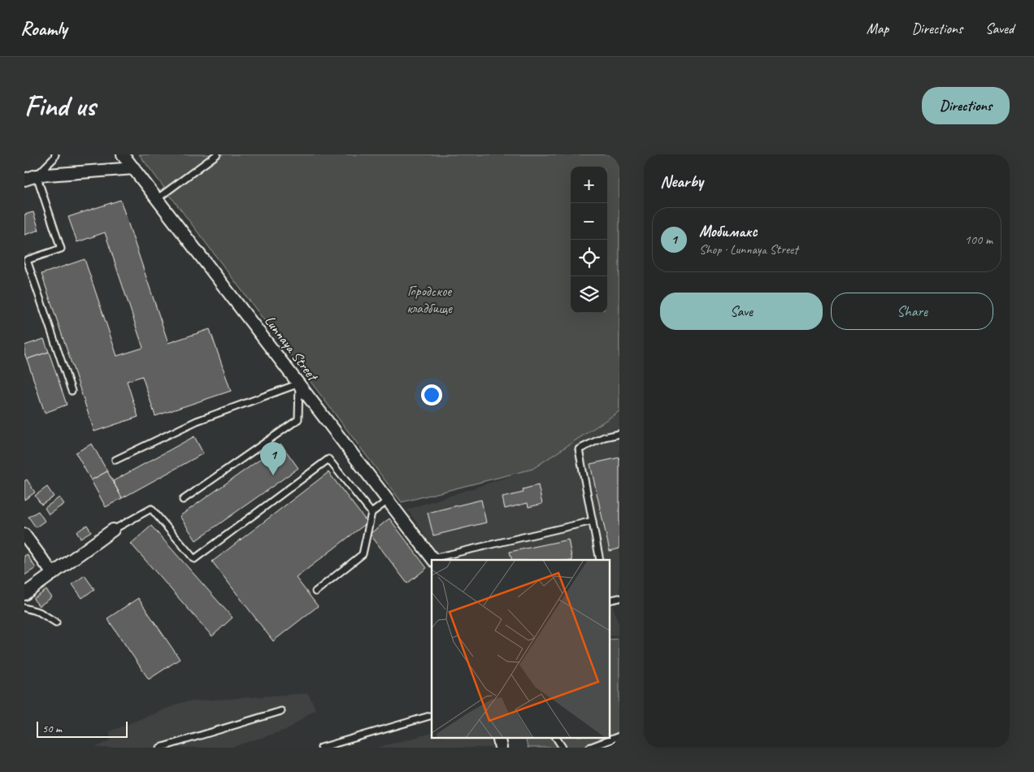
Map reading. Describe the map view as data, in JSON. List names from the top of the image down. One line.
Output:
{"streets":{"street":["Lunnaya Street"]},"parks":["Городское кладбище"],"scale_bar":"50 m","page":{"header":"Roamly","nav":["Map","Directions","Saved"],"buttons":["Directions",["Save","Share"]],"title":"Find us","heading":"Nearby","map_buttons":["+","−"],"list":[{"mark":"1","name":"Мобимакс","note":"Shop · Lunnaya Street","value":"100 m"}],"pins":"1","scale":"50 m"}}
